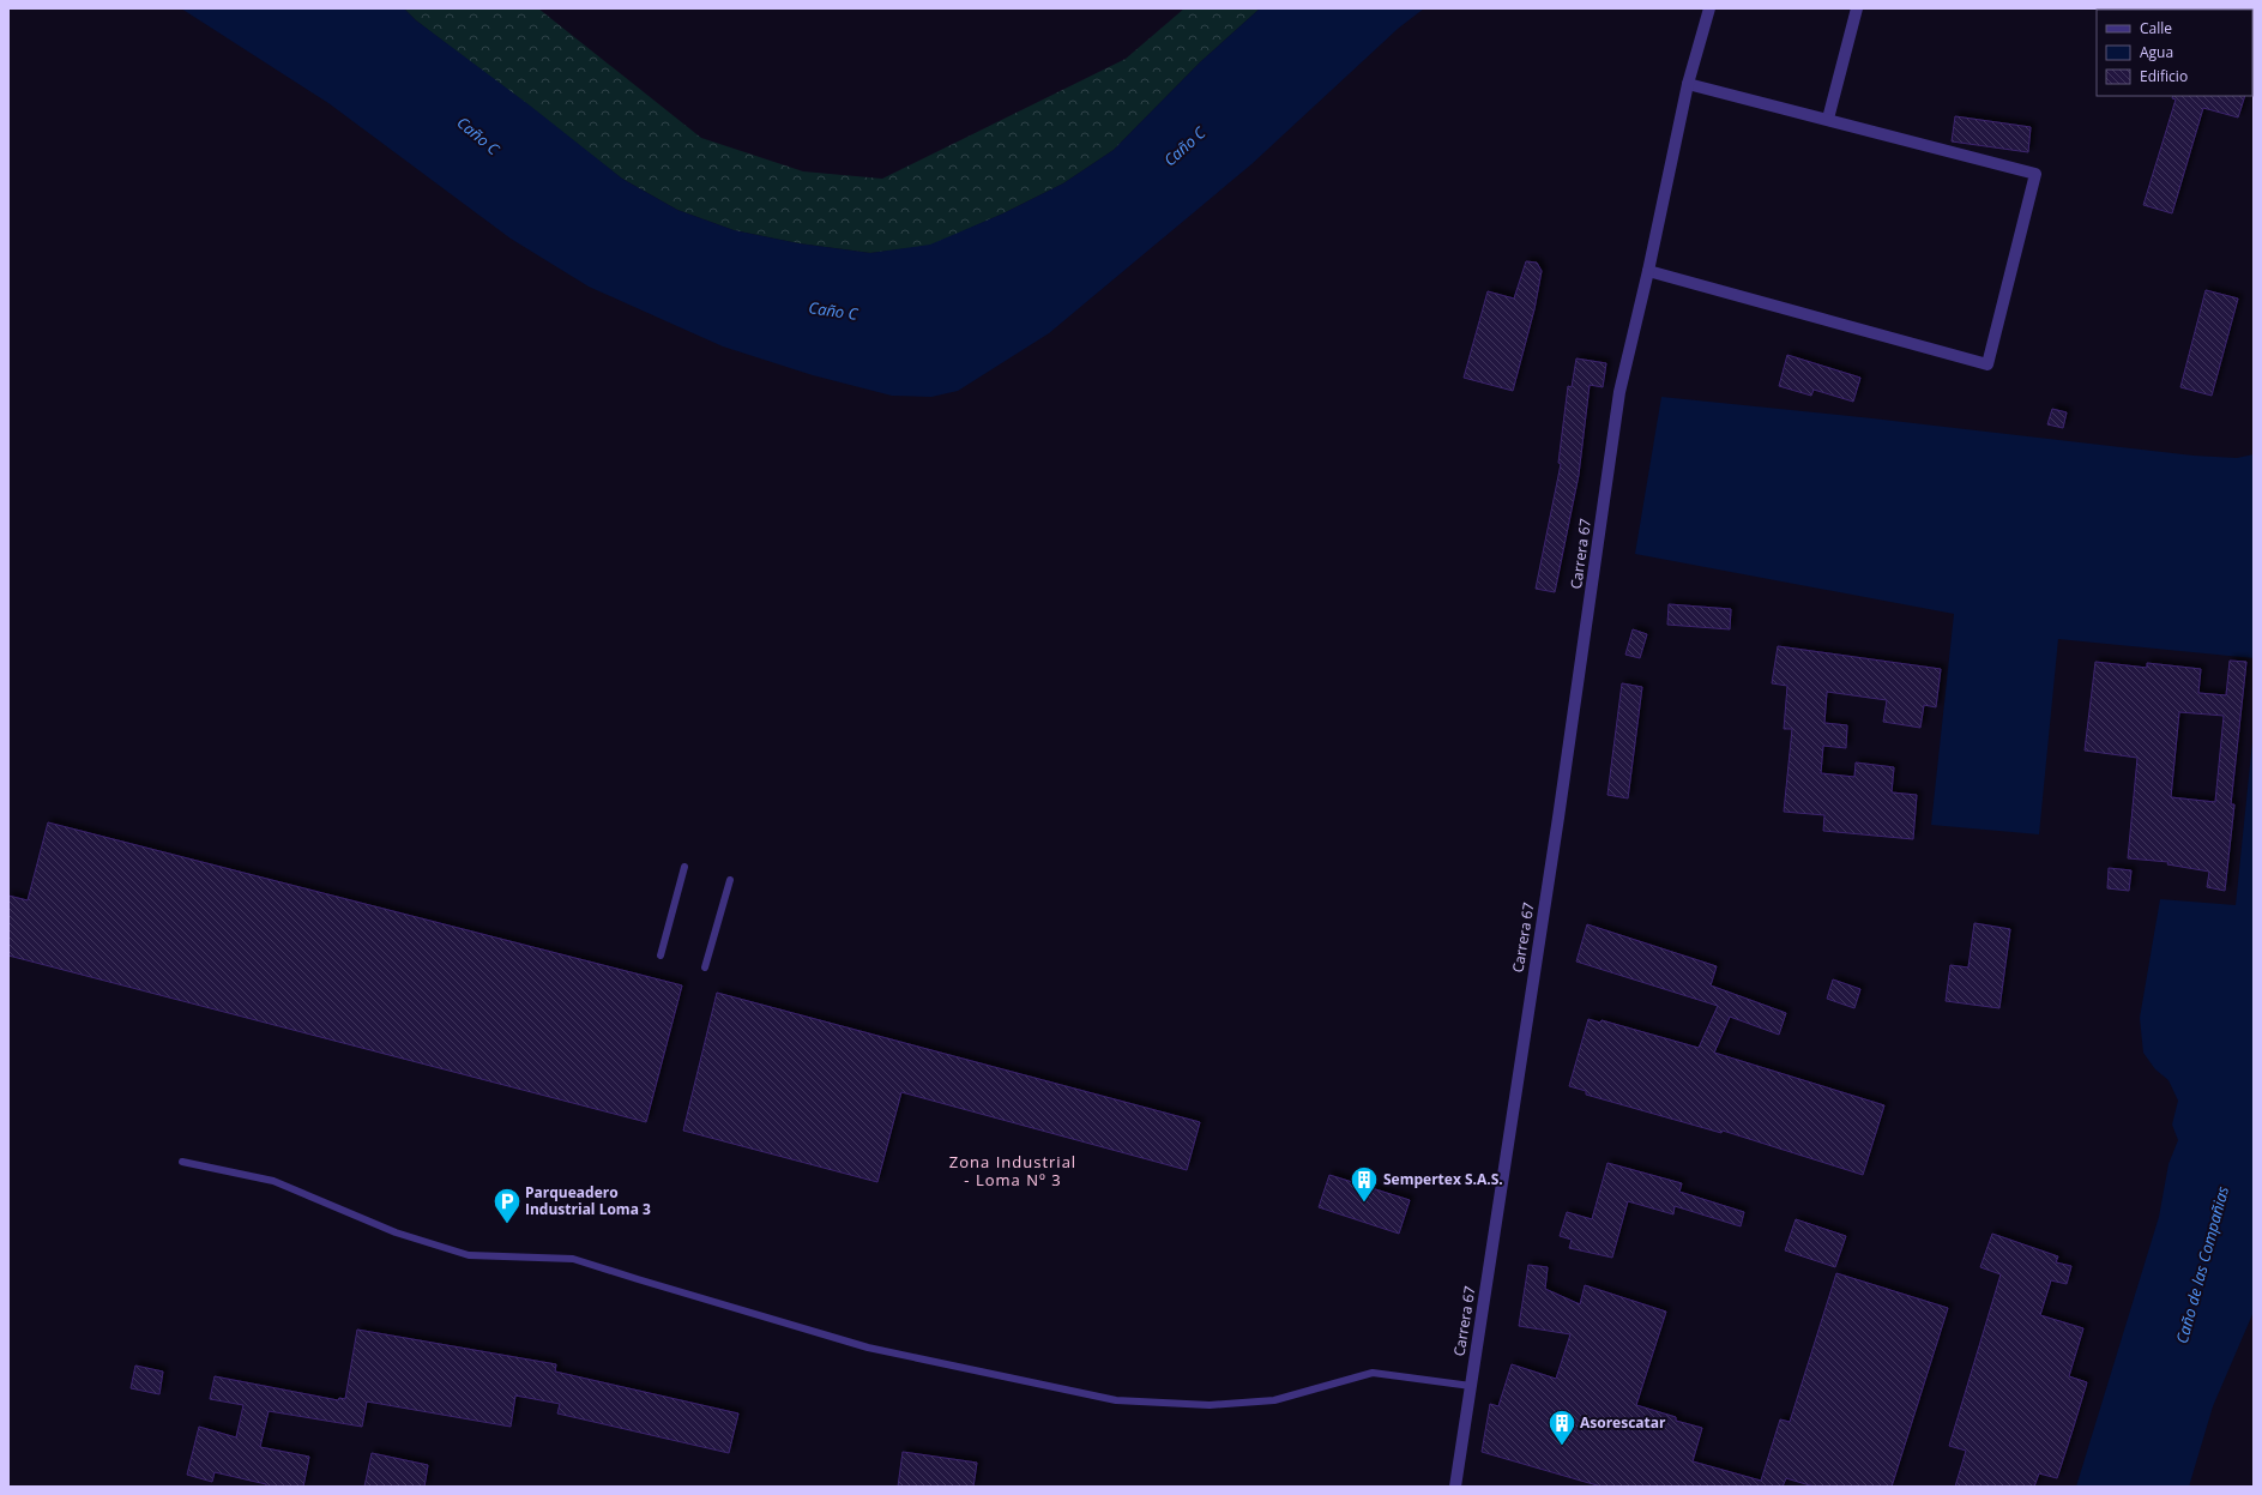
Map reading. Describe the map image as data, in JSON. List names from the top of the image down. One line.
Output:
{"streets":{"street":["Carrera 67"]},"districts":["Zona Industrial - Loma Nº 3"],"water":["Caño C","Caño de las Compañias"],"places":{"building":["Sempertex S.A.S.","Asorescatar"],"parking":["Parqueadero Industrial Loma 3"]},"legend":["Calle","Agua","Edificio"]}
